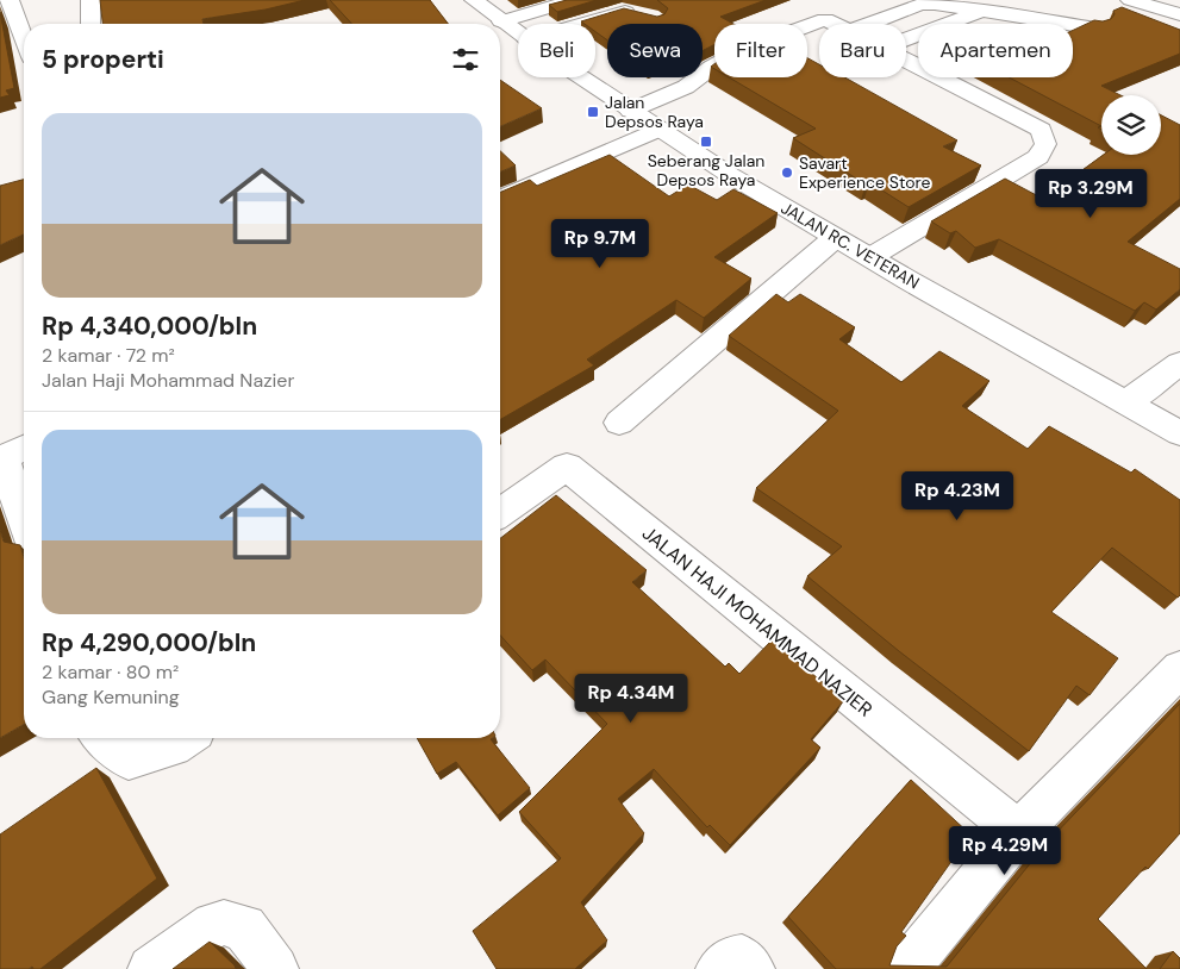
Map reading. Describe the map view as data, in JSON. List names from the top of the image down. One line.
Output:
{"streets":{"main road":["JALAN RC. VETERAN","JALAN HAJI MOHAMMAD NAZIER"]},"places":{"transit":["Jalan Depsos Raya","Seberang Jalan Depsos Raya"],"other":["Savart Experience Store"]},"page":{"chip":["Beli","Sewa","Filter","Baru","Apartemen"],"heading":"5 properti","list":[{"name":"Rp 4,340,000/bln","note":"2 kamar · 72 m² · Jalan Haji Mohammad Nazier"},{"name":"Rp 4,290,000/bln","note":"2 kamar · 80 m² · Gang Kemuning"}],"price":["Rp 3.29M","Rp 9.7M","Rp 4.23M","Rp 4.34M","Rp 4.29M"]}}
